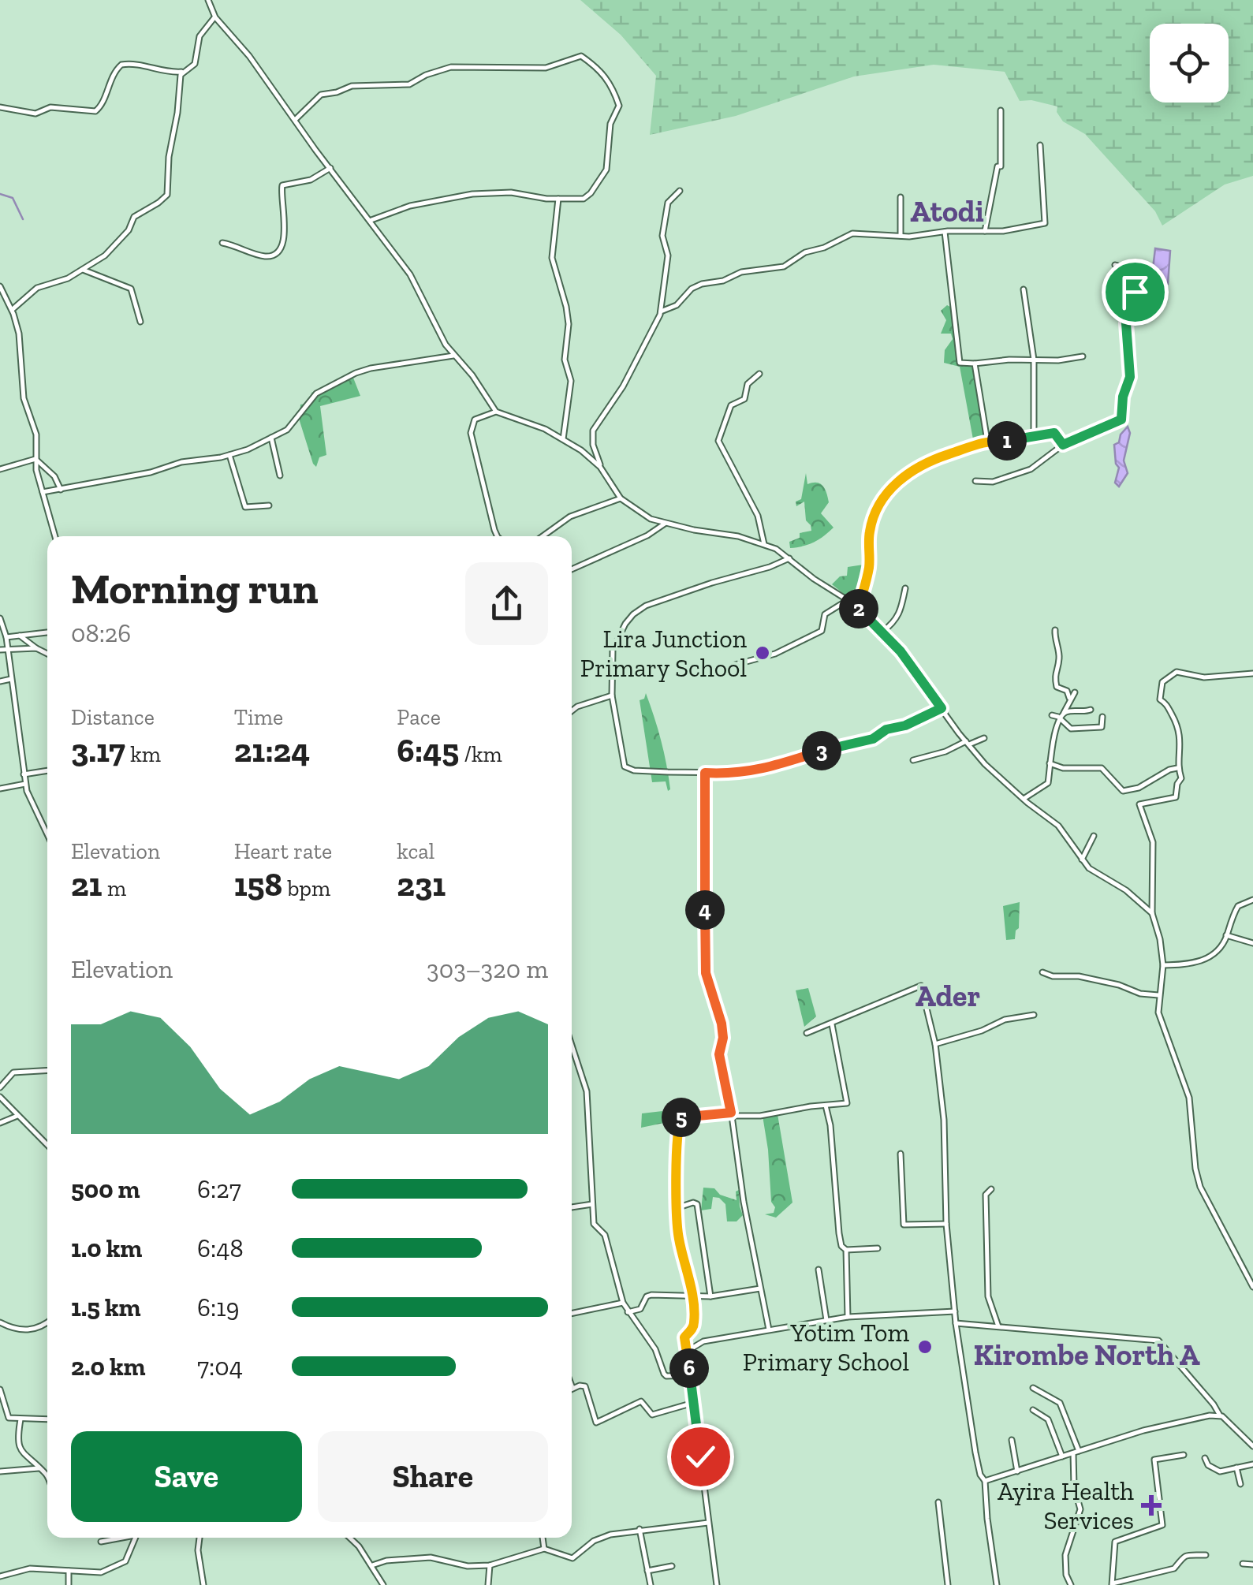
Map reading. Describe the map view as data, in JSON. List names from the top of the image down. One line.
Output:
{"districts":["Atodi","Ader","Kirombe North A"],"places":{"other":["Lira Junction Primary School","Yotim Tom Primary School"],"health":["Ayira Health Services"]},"page":{"pins":["1","2","3","4","5","6"],"heading":["Morning run","08:26"],"stats":[["Distance","3.17 km"],["Time","21:24"],["Pace","6:45 /km"],["Elevation","21 m"],["Heart rate","158 bpm"],["kcal","231"]],"chart":["Elevation","303–320 m"],"list":[{"name":"500 m","note":"6:27"},{"name":"1.0 km","note":"6:48"},{"name":"1.5 km","note":"6:19"},{"name":"2.0 km","note":"7:04"}],"buttons":["Save","Share"]}}
